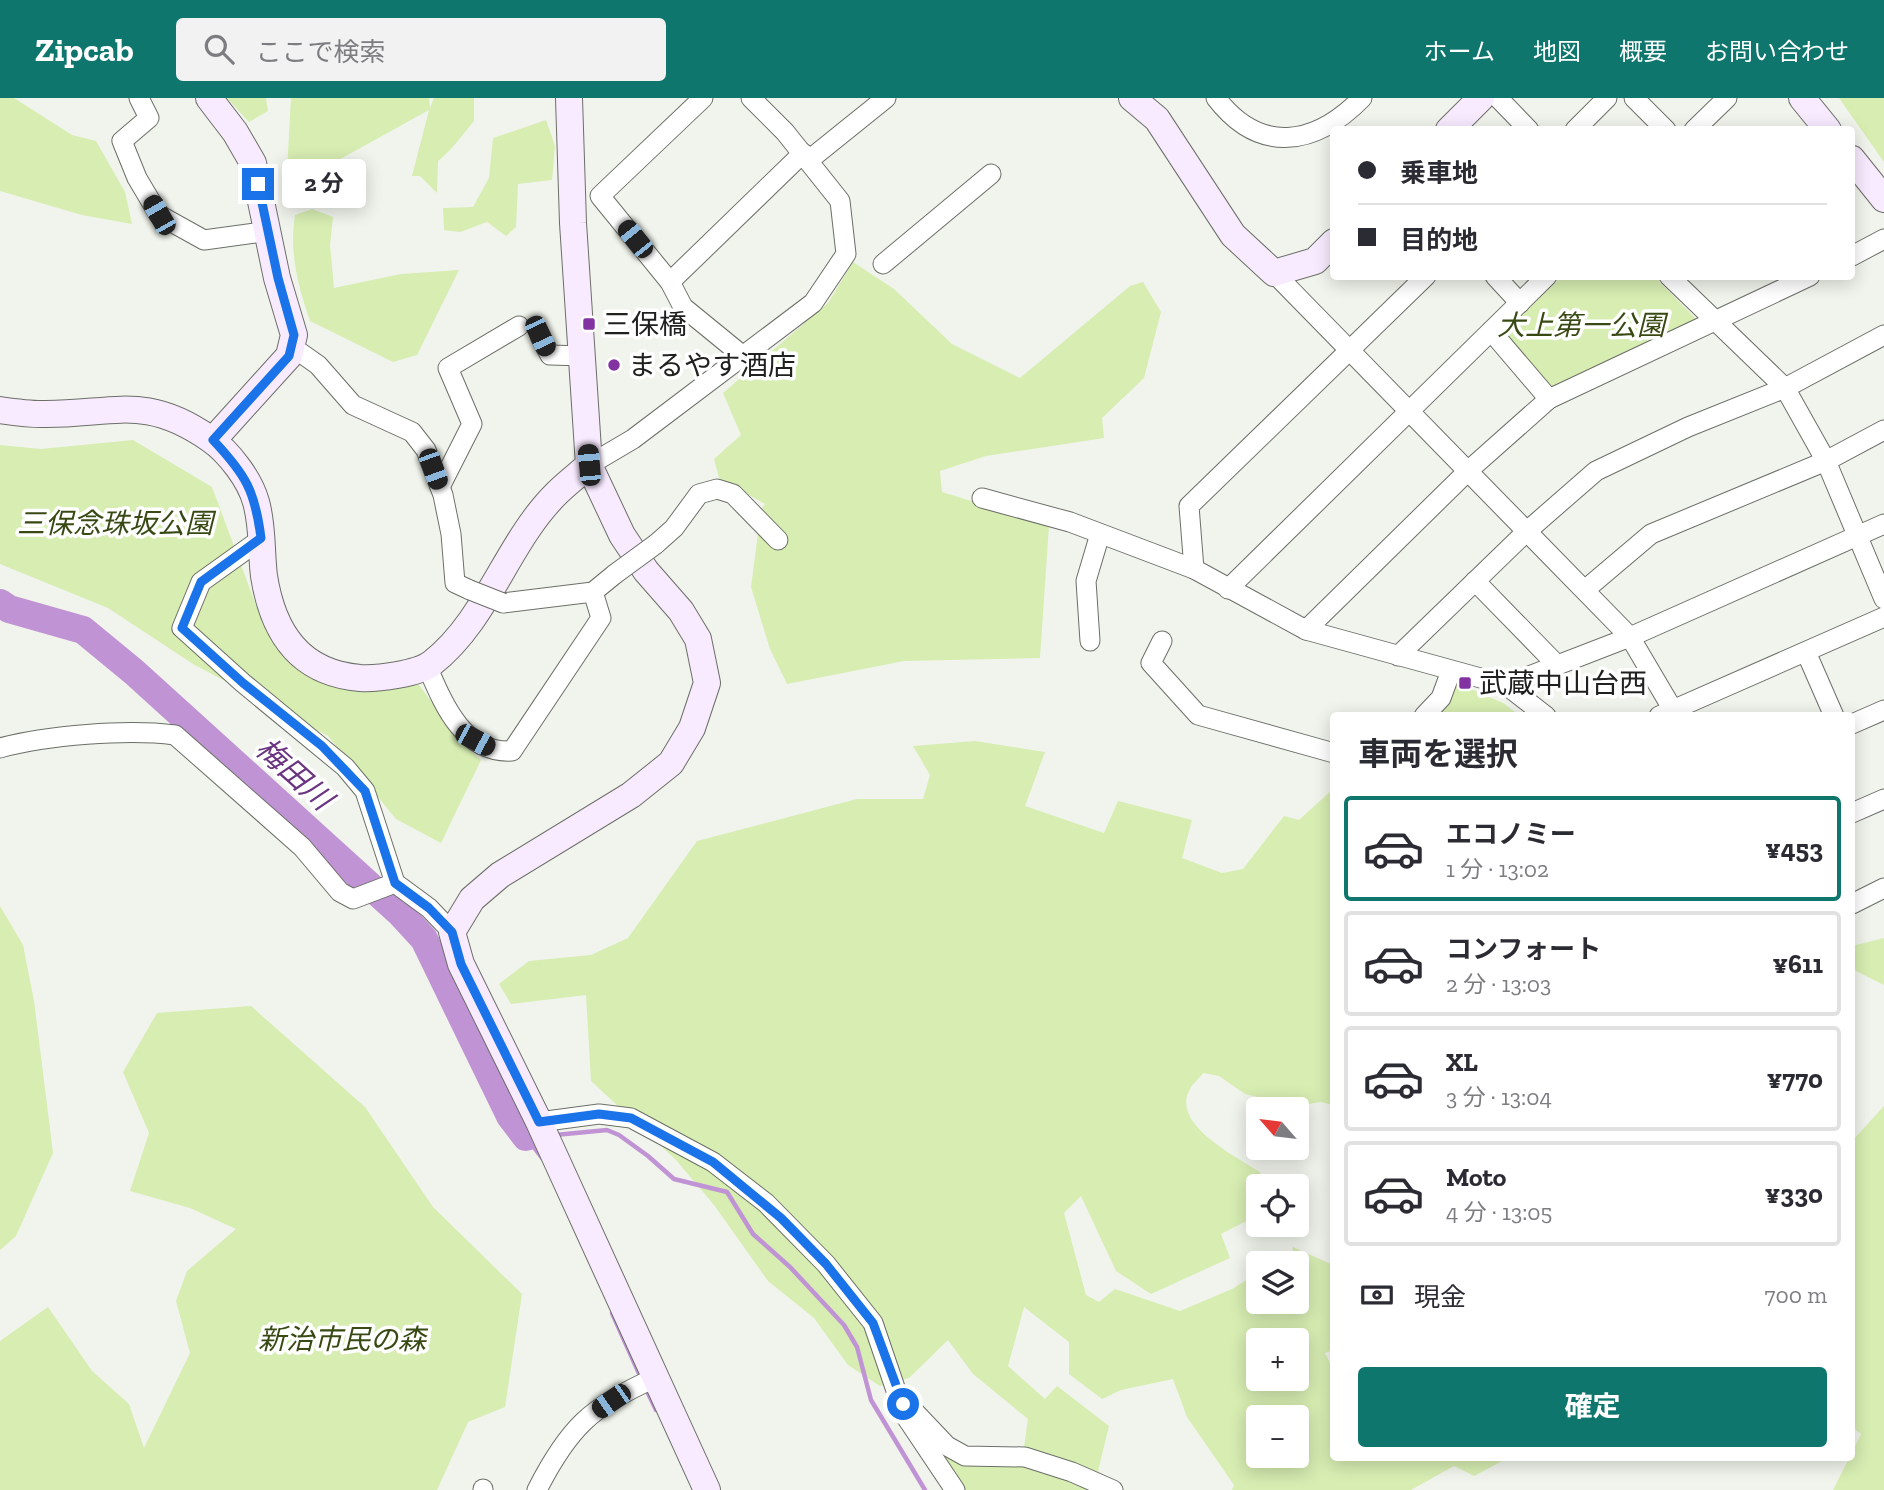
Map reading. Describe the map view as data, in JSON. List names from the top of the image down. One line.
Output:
{"water":["梅田川"],"parks":["大上第一公園","三保念珠坂公園","新治市民の森"],"places":{"transit":["三保橋","武蔵中山台西"],"other":["まるやす酒店"]},"north":"top left","page":{"header":"Zipcab","search":"ここで検索","nav":["ホーム","地図","概要","お問い合わせ"],"banner":["乗車地","目的地"],"bubble":"2 分","heading":"車両を選択","list":[{"name":"エコノミー","note":"1 分 · 13:02","value":"¥453"},{"name":"コンフォート","note":"2 分 · 13:03","value":"¥611"},{"name":"XL","note":"3 分 · 13:04","value":"¥770"},{"name":"Moto","note":"4 分 · 13:05","value":"¥330"}],"map_buttons":["+","−"],"pay":["現金","700 m"],"buttons":"確定"}}
